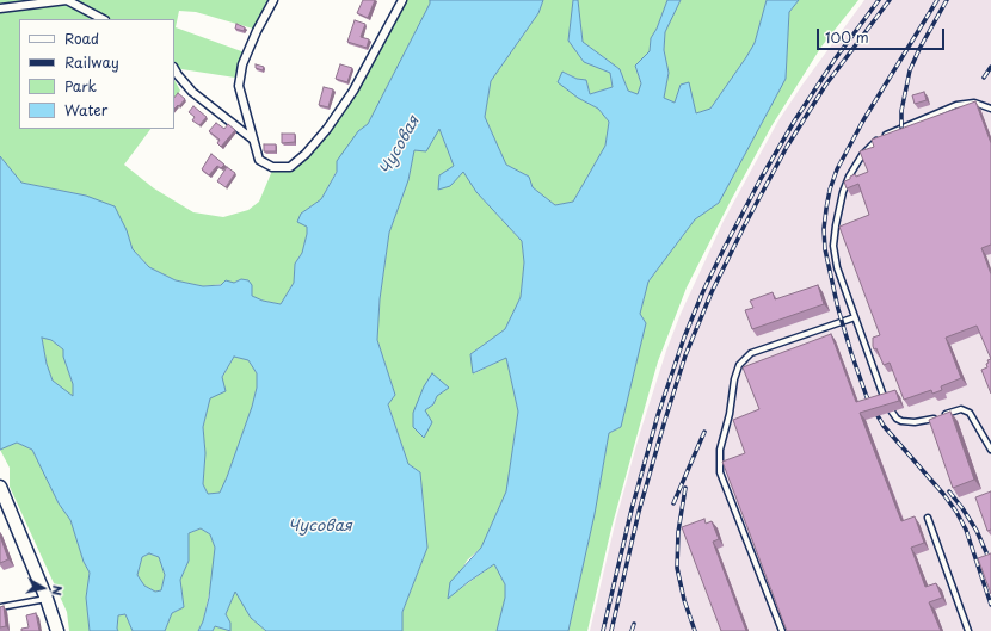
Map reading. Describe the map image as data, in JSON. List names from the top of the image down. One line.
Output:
{"water":["Чусовая"],"legend":["Road","Railway","Park","Water"],"scale_bar":"100 m","north":"right"}
